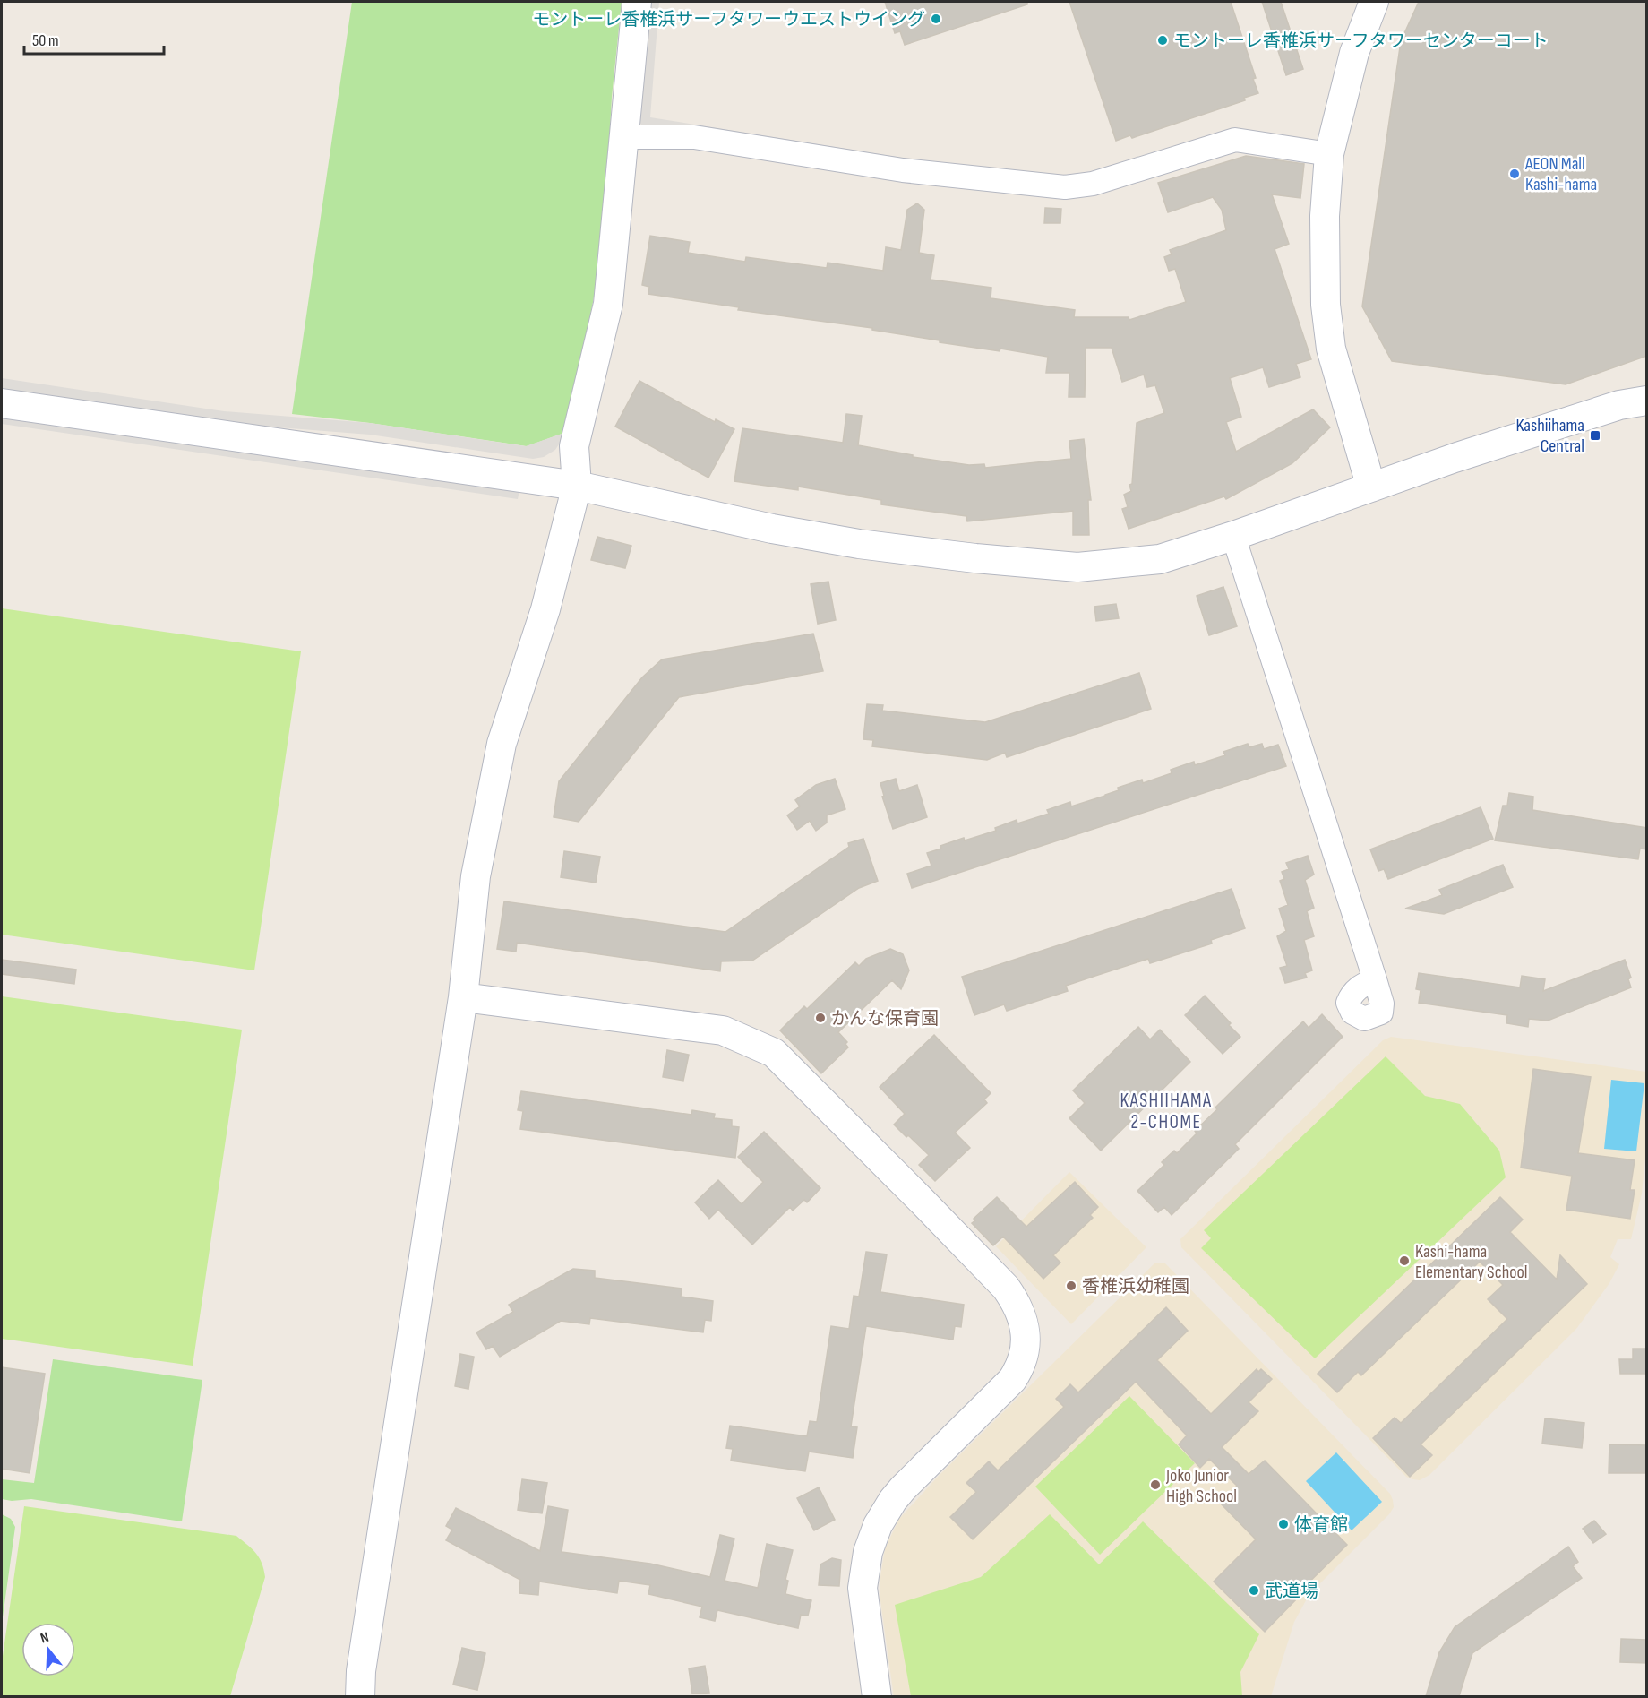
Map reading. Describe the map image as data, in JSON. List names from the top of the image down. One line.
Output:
{"districts":["KASHIIHAMA 2-CHOME"],"places":{"other":["モントーレ香椎浜サーフタワーウエストウイング","モントーレ香椎浜サーフタワーセンターコート","AEON Mall Kashi-hama","かんな保育園","Kashi-hama Elementary School","香椎浜幼稚園","Joko Junior High School","体育館","武道場"],"transit":["Kashiihama Central"]},"scale_bar":"50 m","north":"top"}
